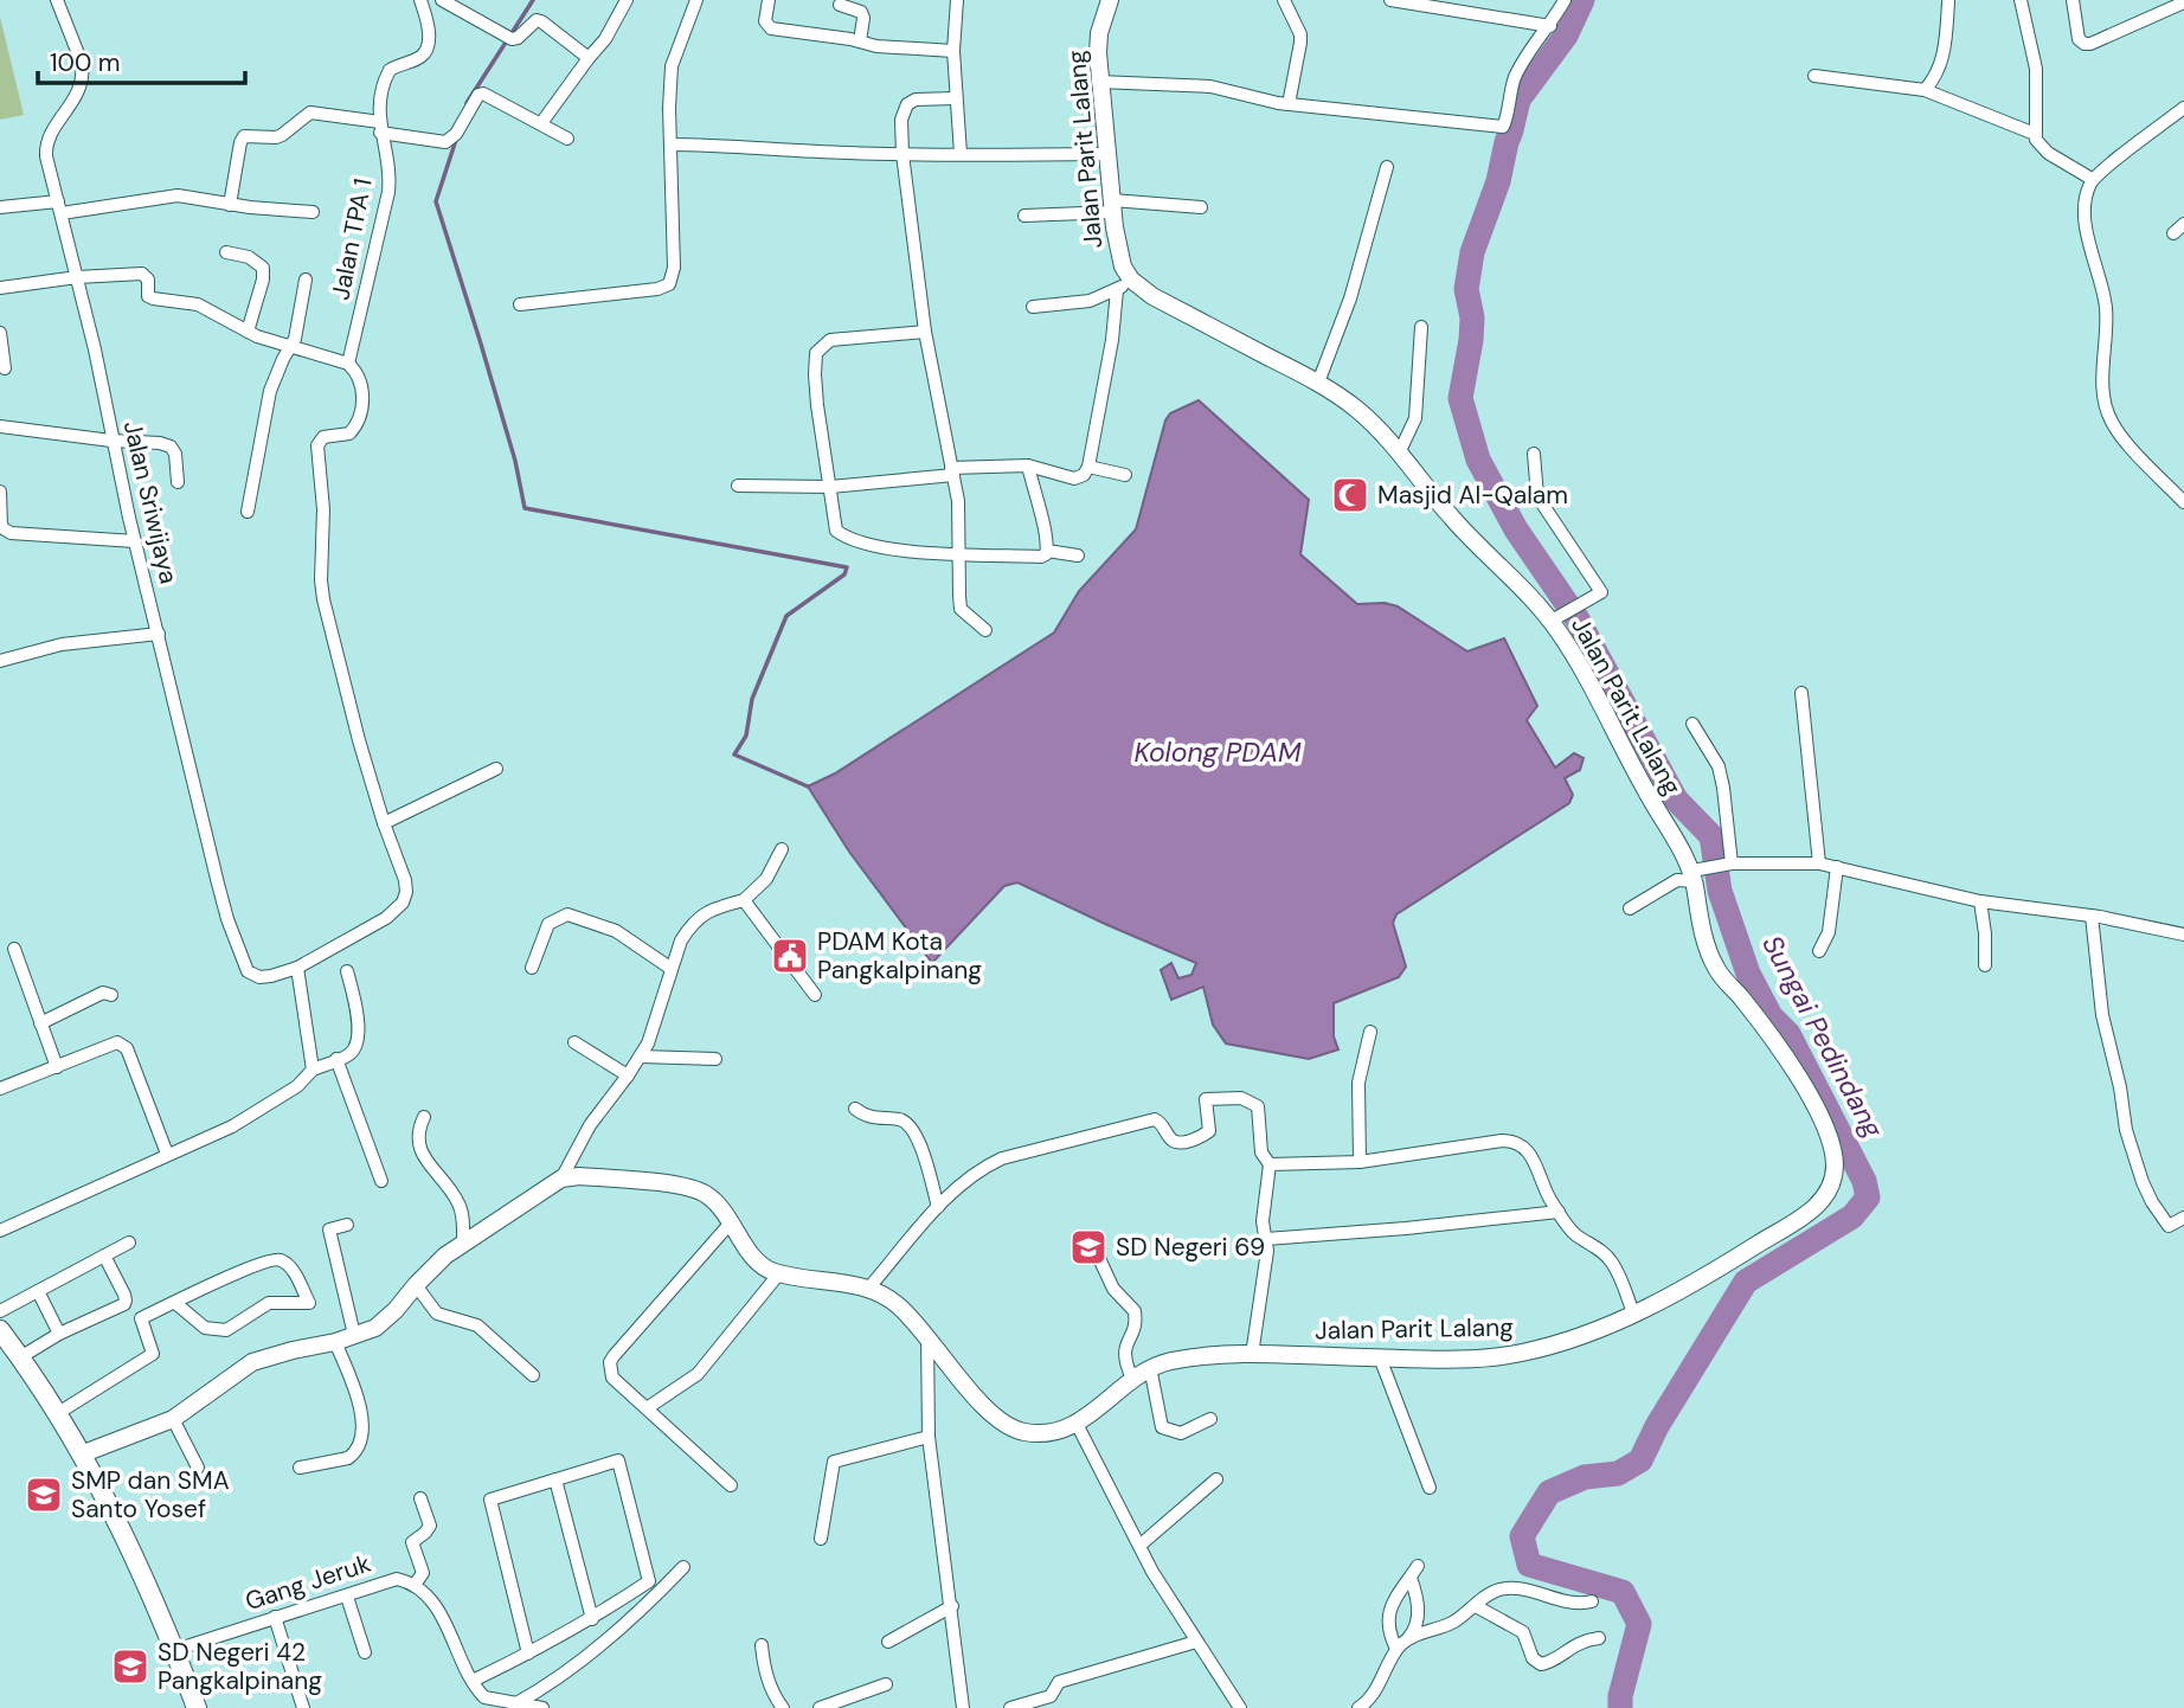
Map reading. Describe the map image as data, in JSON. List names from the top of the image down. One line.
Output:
{"streets":{"street":["Jalan Parit Lalang","Jalan TPA 1","Jalan Sriwijaya","Gang Jeruk"]},"water":["Kolong PDAM","Sungai Pedindang"],"places":{"mosque":["Masjid Al-Qalam"],"public building":["PDAM Kota Pangkalpinang"],"school or university":["SD Negeri 69","SMP dan SMA Santo Yosef","SD Negeri 42 Pangkalpinang"]},"scale_bar":"100 m"}
